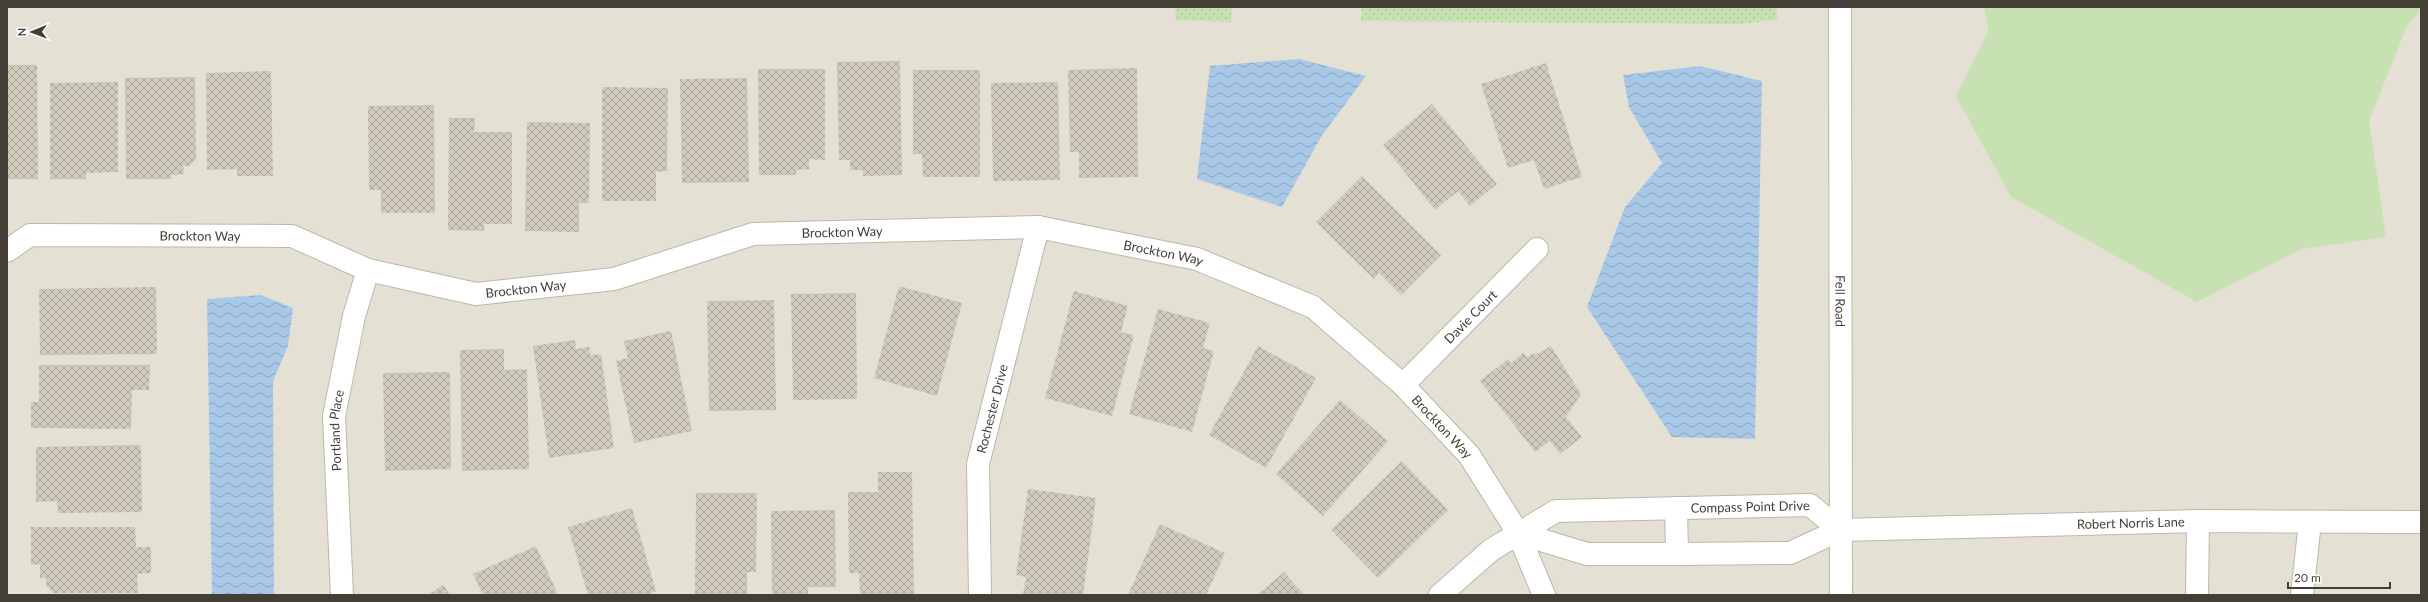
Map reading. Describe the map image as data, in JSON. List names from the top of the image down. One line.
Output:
{"streets":{"street":["Brockton Way","Fell Road","Davie Court","Rochester Drive","Portland Place","Compass Point Drive","Robert Norris Lane"]},"crossings":[["Brockton Way","Davie Court"],["Brockton Way","Rochester Drive"],["Brockton Way","Portland Place"],["Brockton Way","Compass Point Drive"],["Fell Road","Compass Point Drive"],["Fell Road","Robert Norris Lane"],["Compass Point Drive","Robert Norris Lane"]],"scale_bar":"20 m","north":"left"}
